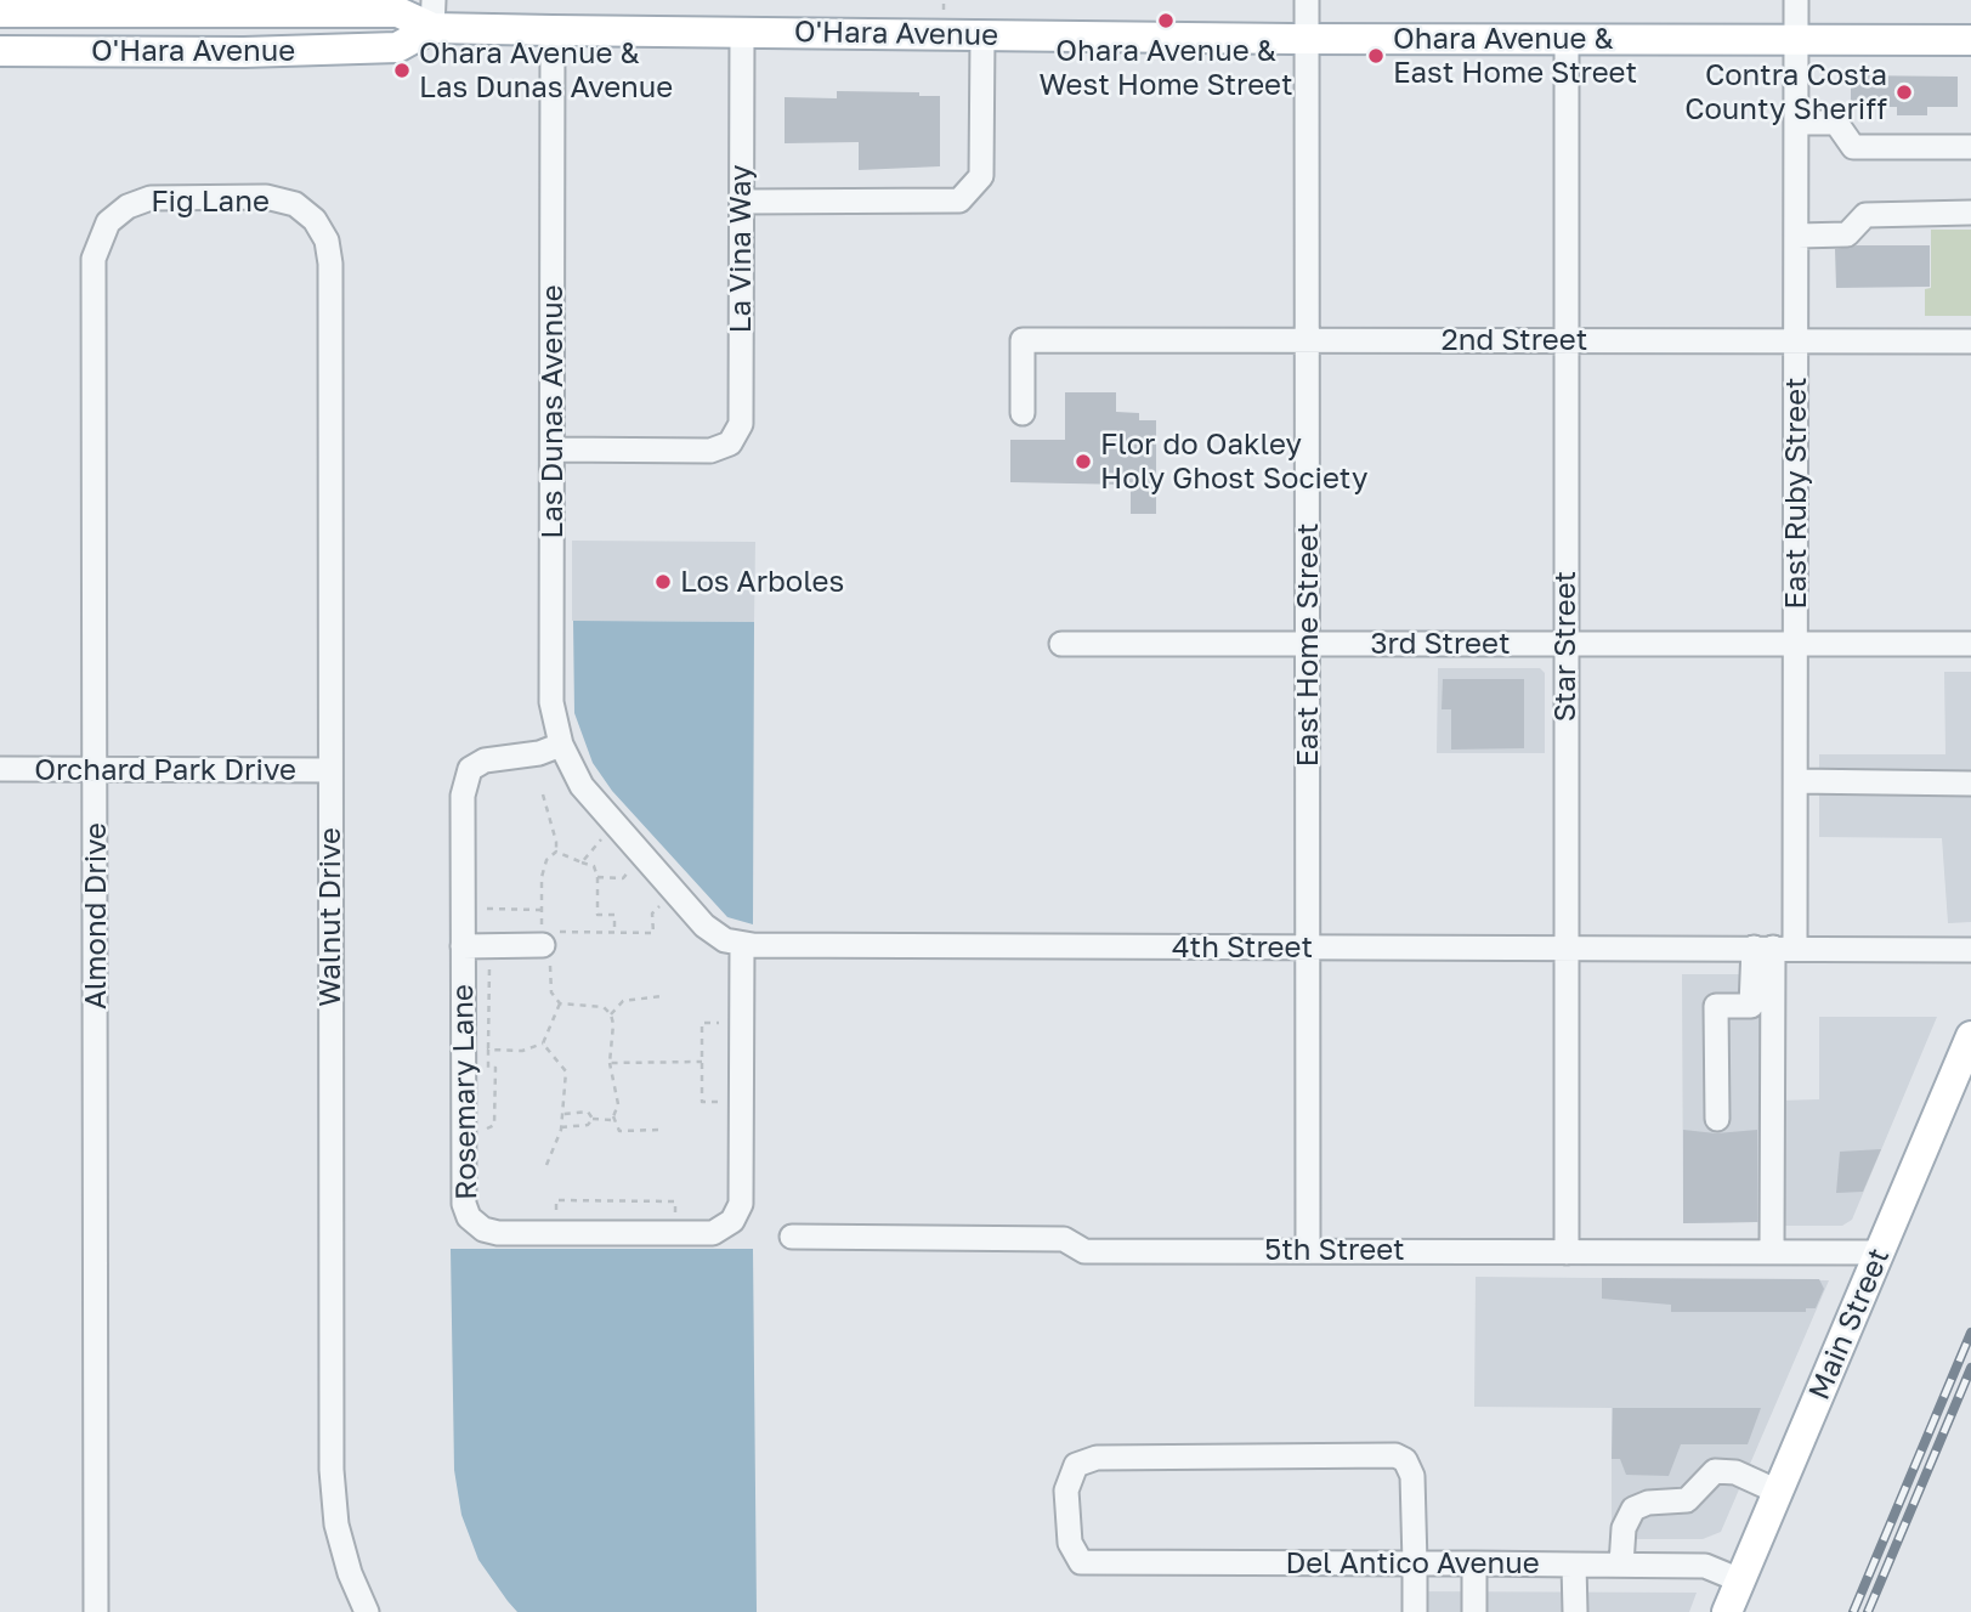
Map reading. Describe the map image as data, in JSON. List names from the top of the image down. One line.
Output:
{"streets":{"main road":["O'Hara Avenue","Main Street"],"street":["Fig Lane","La Vina Way","2nd Street","Las Dunas Avenue","East Ruby Street","3rd Street","East Home Street","Star Street","Orchard Park Drive","Almond Drive","Walnut Drive","4th Street","Rosemary Lane","5th Street","Del Antico Avenue"]},"crossings":[["O'Hara Avenue","La Vina Way"],["O'Hara Avenue","Las Dunas Avenue"],["O'Hara Avenue","East Ruby Street"],["O'Hara Avenue","East Home Street"],["O'Hara Avenue","Star Street"],["Fig Lane","Almond Drive"],["Fig Lane","Walnut Drive"],["La Vina Way","Las Dunas Avenue"],["2nd Street","East Ruby Street"],["2nd Street","East Home Street"],["2nd Street","Star Street"],["Las Dunas Avenue","4th Street"],["Las Dunas Avenue","Rosemary Lane"],["East Ruby Street","3rd Street"],["East Ruby Street","4th Street"],["3rd Street","East Home Street"],["3rd Street","Star Street"],["East Home Street","4th Street"],["East Home Street","5th Street"],["Star Street","4th Street"],["Star Street","5th Street"],["Orchard Park Drive","Almond Drive"],["Orchard Park Drive","Walnut Drive"],["4th Street","Rosemary Lane"],["5th Street","Main Street"],["Main Street","Del Antico Avenue"]],"places":["Ohara Avenue & West Home Street","Ohara Avenue & East Home Street","Ohara Avenue & Las Dunas Avenue","Contra Costa County Sheriff","Flor do Oakley Holy Ghost Society","Los Arboles"]}
